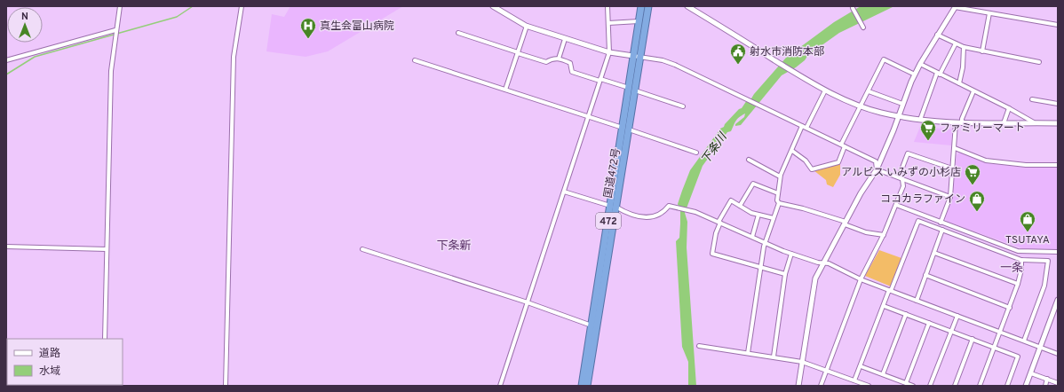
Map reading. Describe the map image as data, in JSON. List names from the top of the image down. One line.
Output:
{"streets":{"highway":["国道472号","472"]},"districts":["下条新","一条"],"water":["下条川"],"places":{"hospital":["真生会富山病院"],"public building":["射水市消防本部"],"supermarket":["ファミリーマート","アルビス いみずの小杉店"],"shop":["ココカラファイン","TSUTAYA"]},"legend":["道路","水域"],"north":"top"}
